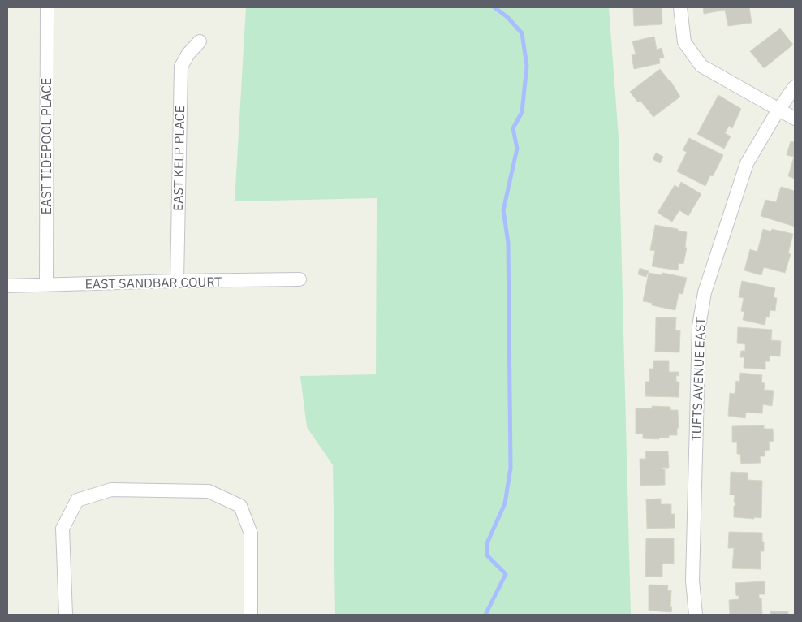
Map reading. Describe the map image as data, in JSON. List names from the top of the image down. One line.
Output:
{"streets":{"street":["EAST TIDEPOOL PLACE","EAST KELP PLACE","EAST SANDBAR COURT","TUFTS AVENUE EAST"]},"crossings":[["EAST TIDEPOOL PLACE","EAST SANDBAR COURT"],["EAST KELP PLACE","EAST SANDBAR COURT"]]}
